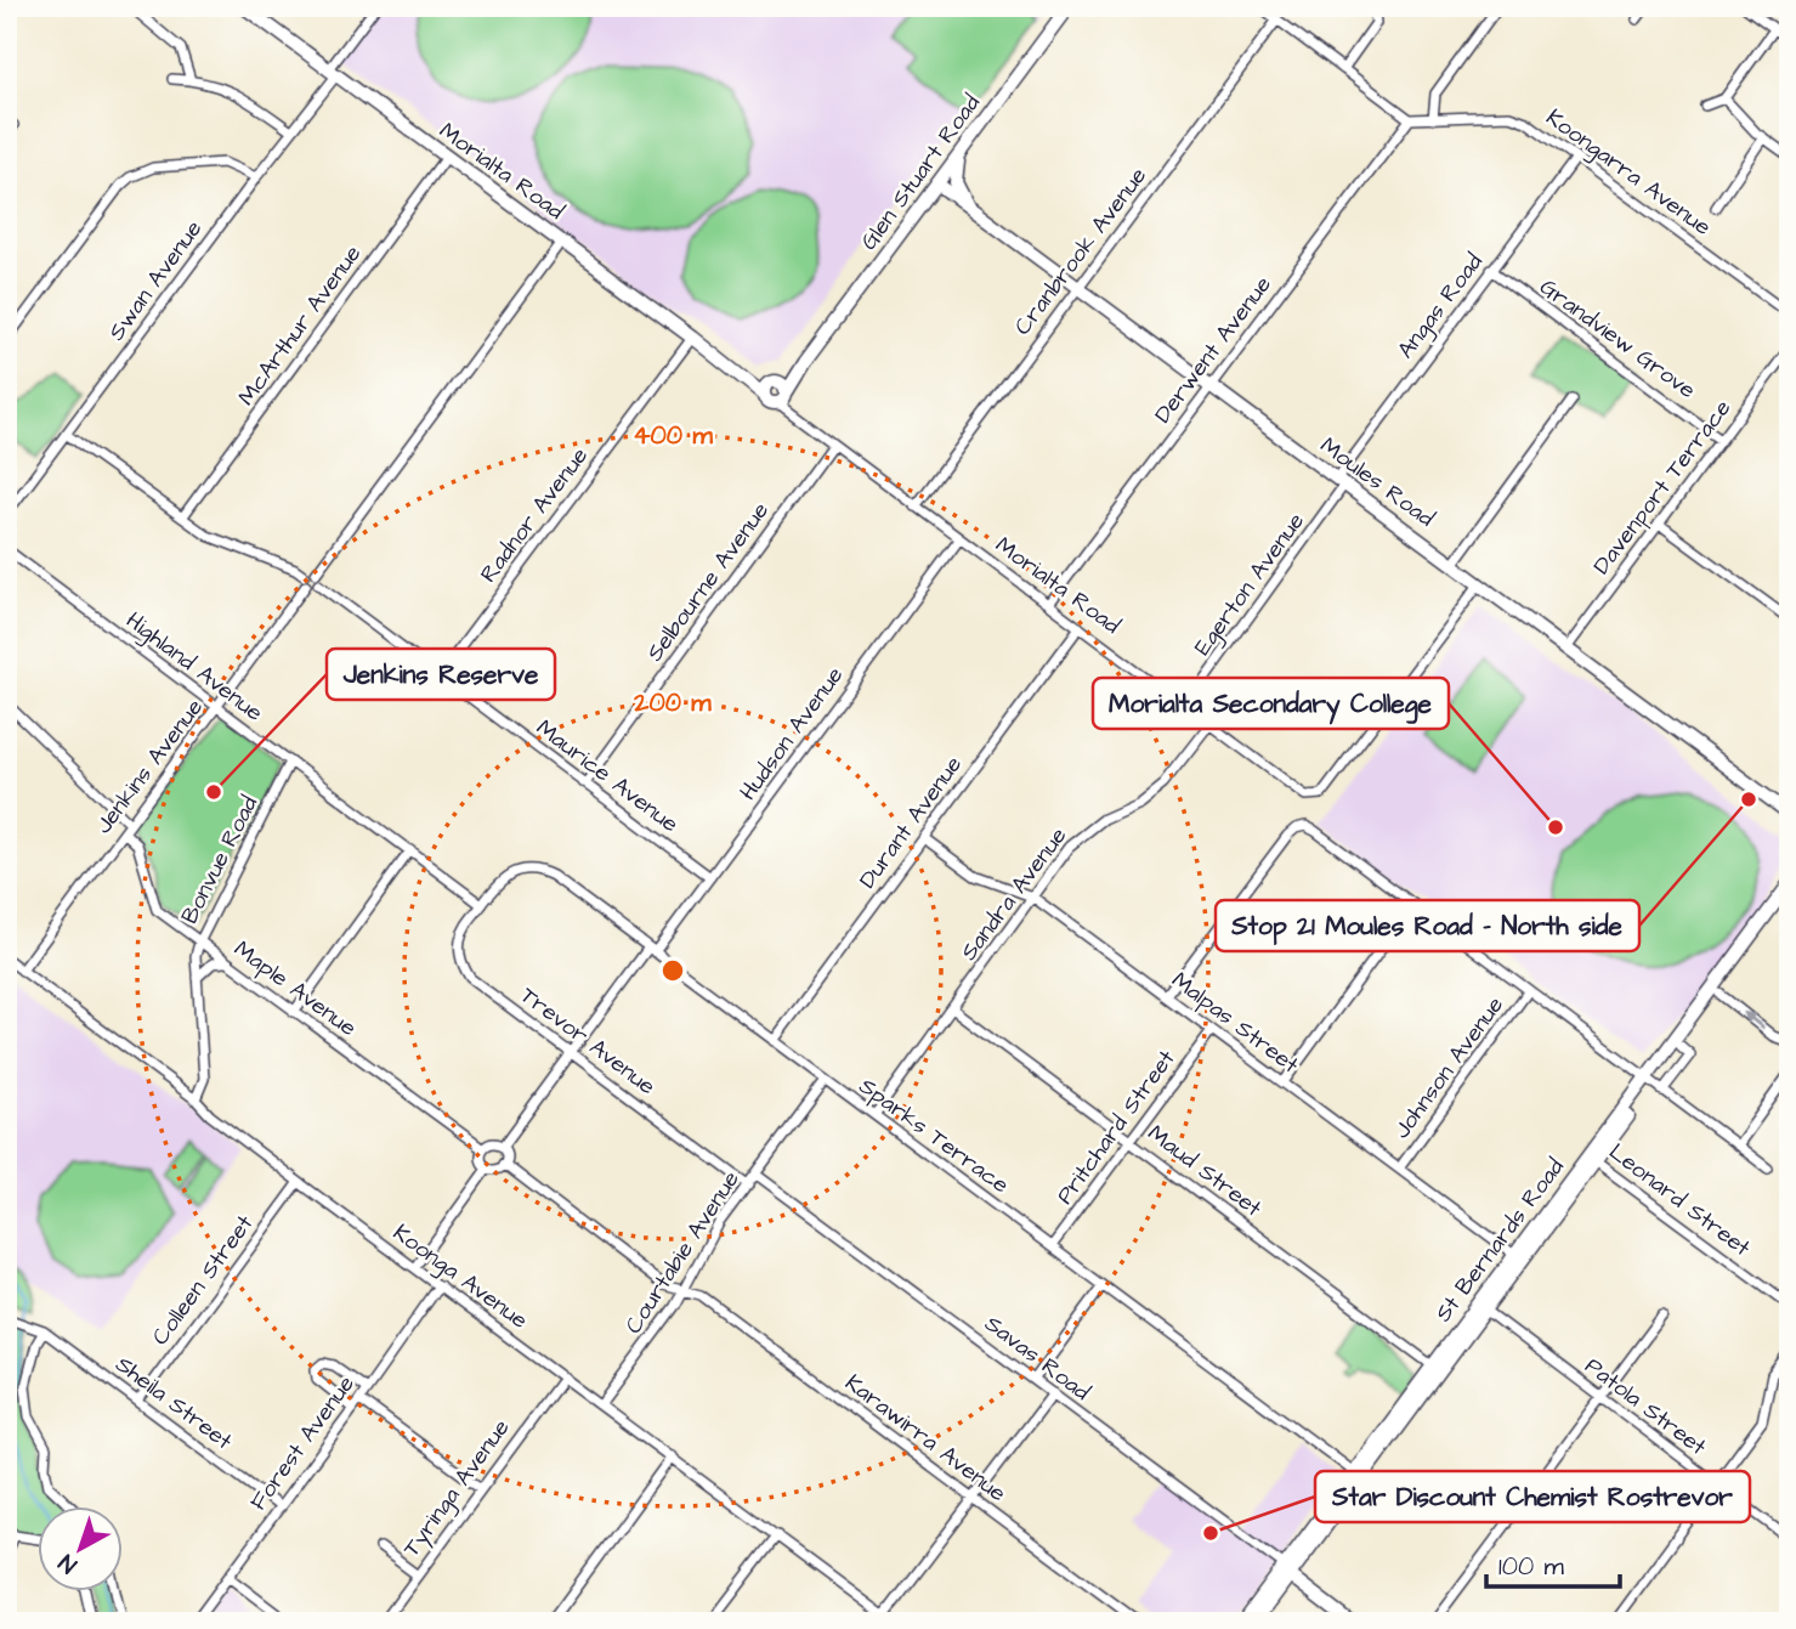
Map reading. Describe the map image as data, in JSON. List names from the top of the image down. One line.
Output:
{"streets":{"main road":["Morialta Road","Glen Stuart Road","Moules Road","St Bernards Road"],"street":["Koongarra Avenue","Cranbrook Avenue","Swan Avenue","Angas Road","McArthur Avenue","Grandview Grove","Derwent Avenue","Davenport Terrace","Radnor Avenue","Selbourne Avenue","Egerton Avenue","Highland Avenue","Hudson Avenue","Jenkins Avenue","Maurice Avenue","Durant Avenue","Bonvue Road","Sandra Avenue","Maple Avenue","Malpas Street","Trevor Avenue","Johnson Avenue","Pritchard Street","Sparks Terrace","Maud Street","Leonard Street","Courtabie Avenue","Koonga Avenue","Colleen Street","Savas Road","Sheila Street","Patola Street","Karawirra Avenue","Forest Avenue","Tyringa Avenue"]},"crossings":[["Morialta Road","Glen Stuart Road"],["Morialta Road","Cranbrook Avenue"],["Morialta Road","Swan Avenue"],["Morialta Road","McArthur Avenue"],["Morialta Road","Derwent Avenue"],["Morialta Road","Moules Road"],["Morialta Road","Radnor Avenue"],["Morialta Road","Selbourne Avenue"],["Morialta Road","Egerton Avenue"],["Morialta Road","Hudson Avenue"],["Morialta Road","Durant Avenue"],["Morialta Road","Sandra Avenue"],["Glen Stuart Road","Moules Road"],["Koongarra Avenue","Angas Road"],["Koongarra Avenue","Derwent Avenue"],["Cranbrook Avenue","Moules Road"],["Angas Road","Grandview Grove"],["Angas Road","Moules Road"],["Angas Road","Egerton Avenue"],["Grandview Grove","Davenport Terrace"],["Derwent Avenue","Moules Road"],["Moules Road","Davenport Terrace"],["Moules Road","Egerton Avenue"],["Radnor Avenue","Maurice Avenue"],["Selbourne Avenue","Maurice Avenue"],["Highland Avenue","Jenkins Avenue"],["Highland Avenue","Bonvue Road"],["Highland Avenue","Trevor Avenue"],["Highland Avenue","Sparks Terrace"],["Hudson Avenue","Maurice Avenue"],["Hudson Avenue","Maple Avenue"],["Hudson Avenue","Trevor Avenue"],["Hudson Avenue","Sparks Terrace"],["Jenkins Avenue","Maple Avenue"],["Jenkins Avenue","Koonga Avenue"],["Durant Avenue","Malpas Street"],["Durant Avenue","Sparks Terrace"],["Bonvue Road","Maple Avenue"],["Bonvue Road","Koonga Avenue"],["Sandra Avenue","Malpas Street"],["Sandra Avenue","Sparks Terrace"],["Sandra Avenue","Maud Street"],["Malpas Street","Johnson Avenue"],["Malpas Street","Pritchard Street"],["Malpas Street","St Bernards Road"],["Trevor Avenue","Sparks Terrace"],["Trevor Avenue","Courtabie Avenue"],["Pritchard Street","Sparks Terrace"],["Pritchard Street","Maud Street"],["Sparks Terrace","St Bernards Road"],["Sparks Terrace","Courtabie Avenue"],["Maud Street","St Bernards Road"],["Leonard Street","St Bernards Road"],["St Bernards Road","Savas Road"],["St Bernards Road","Patola Street"],["Courtabie Avenue","Koonga Avenue"],["Courtabie Avenue","Savas Road"],["Courtabie Avenue","Karawirra Avenue"],["Koonga Avenue","Colleen Street"],["Koonga Avenue","Forest Avenue"],["Koonga Avenue","Tyringa Avenue"],["Colleen Street","Sheila Street"],["Sheila Street","Forest Avenue"]],"places":["Jenkins Reserve","Stop 21 Moules Road - North side","Morialta Secondary College","Star Discount Chemist Rostrevor"],"scale_bar":"100 m","north":"bottom left","rings":["400 m","200 m"]}
